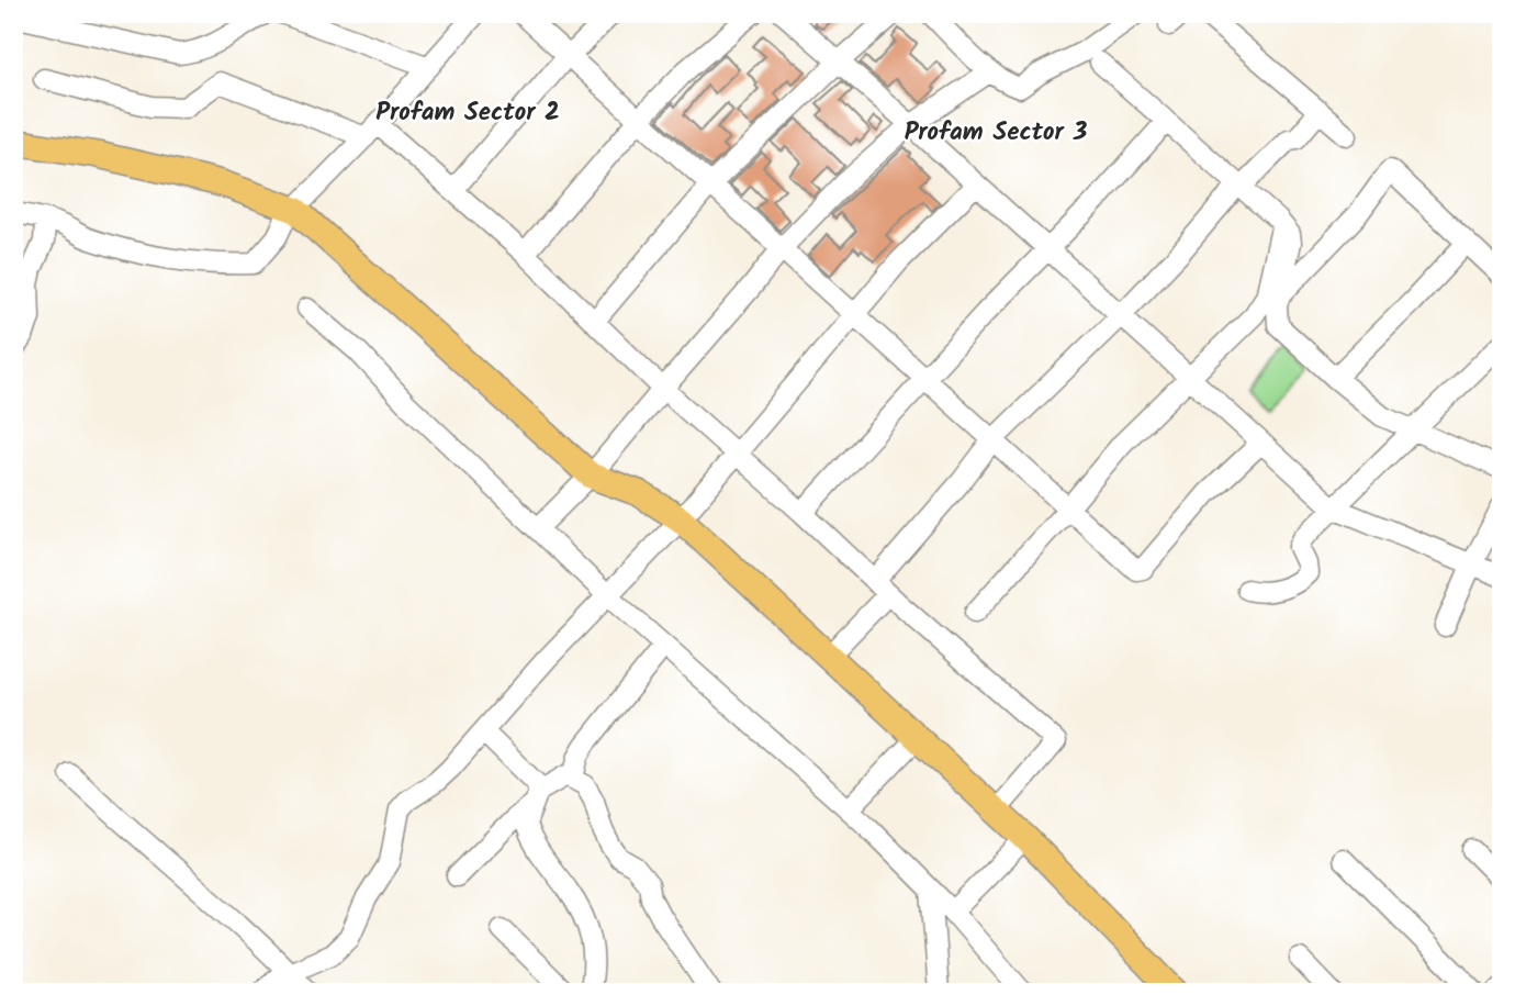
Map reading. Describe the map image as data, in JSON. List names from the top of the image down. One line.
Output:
{"districts":["Profam Sector 2","Profam Sector 3"]}
